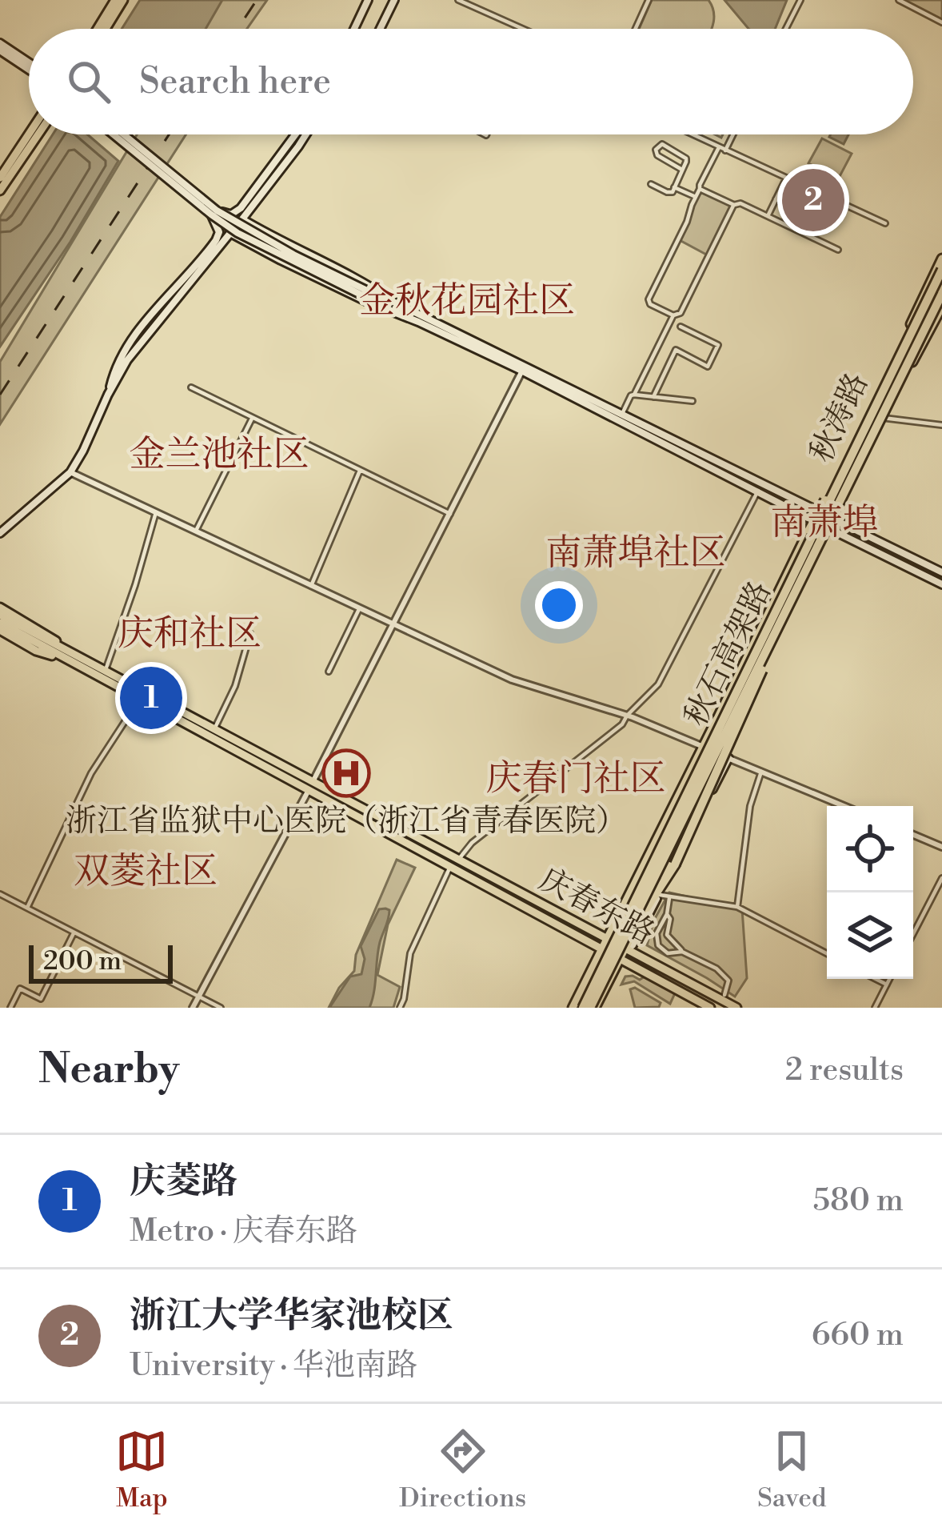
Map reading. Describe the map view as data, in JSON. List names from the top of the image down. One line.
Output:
{"streets":{"highway":["秋石高架路"],"main road":["秋涛路","庆春东路"]},"crossings":[["秋涛路","秋石高架路"],["秋涛路","庆春东路"]],"districts":["金秋花园社区","金兰池社区","南萧埠","南萧埠社区","庆和社区","庆春门社区","双菱社区"],"places":{"hospital":["浙江省监狱中心医院（浙江省青春医院）"]},"scale_bar":"200 m","page":{"search":"Search here","pins":["2","1"],"scale":"200 m","heading":["Nearby","2 results"],"list":[{"mark":"1","name":"庆菱路","note":"Metro · 庆春东路","value":"580 m"},{"mark":"2","name":"浙江大学华家池校区","note":"University · 华池南路","value":"660 m"}],"nav":["Map","Directions","Saved"]}}
